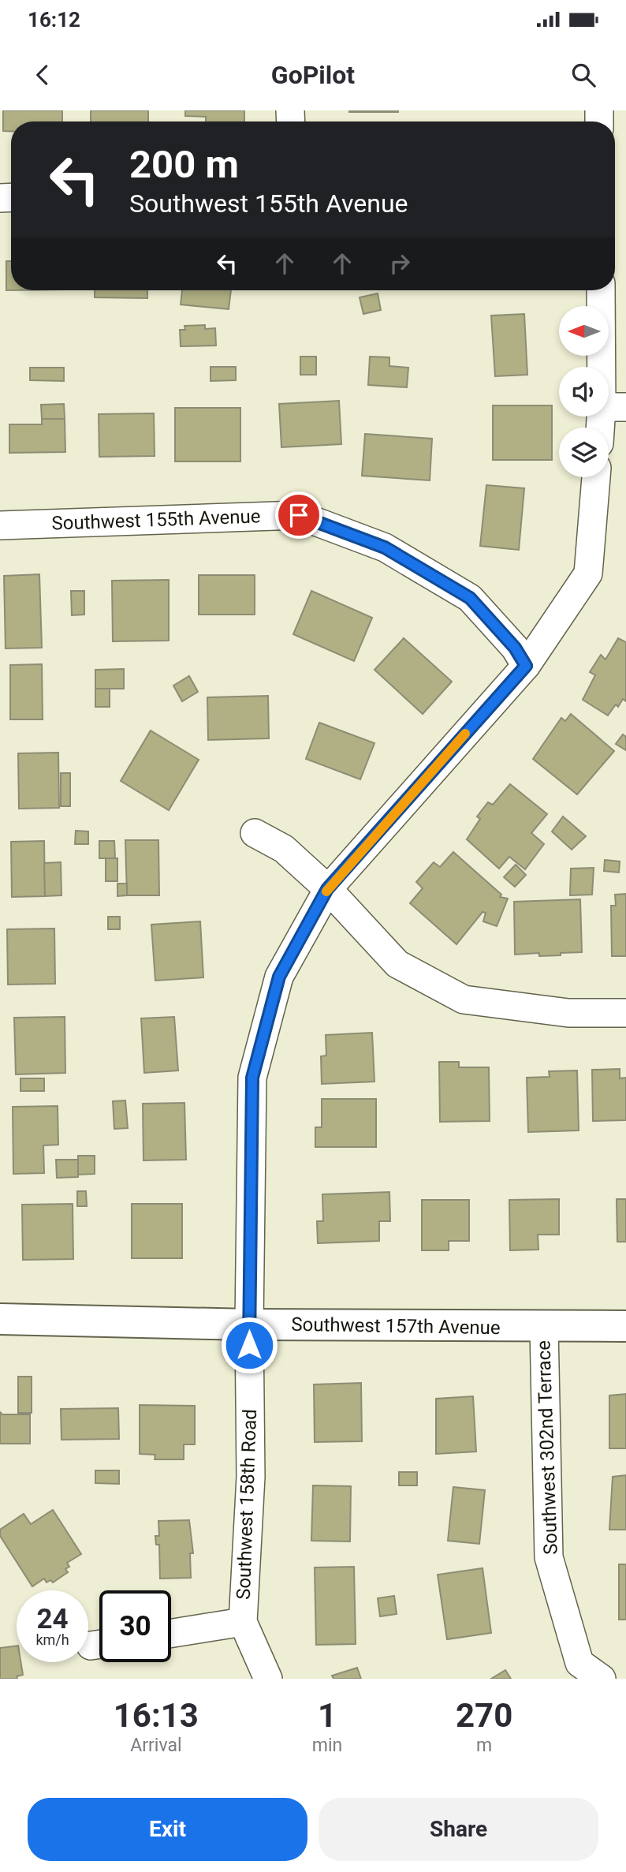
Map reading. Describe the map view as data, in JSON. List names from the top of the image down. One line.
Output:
{"streets":{"street":["Southwest 155th Avenue","Southwest 157th Avenue","Southwest 302nd Terrace","Southwest 158th Road"]},"crossings":[["Southwest 155th Avenue","Southwest 158th Road"],["Southwest 157th Avenue","Southwest 302nd Terrace"],["Southwest 157th Avenue","Southwest 158th Road"]],"north":"left","page":{"status":"16:12","header":"GoPilot","turn":["200 m","Southwest 155th Avenue"],"speed":"24 km/h","limit":"30","eta":["16:13","Arrival","1","min","270","m"],"buttons":["Exit","Share"]}}
